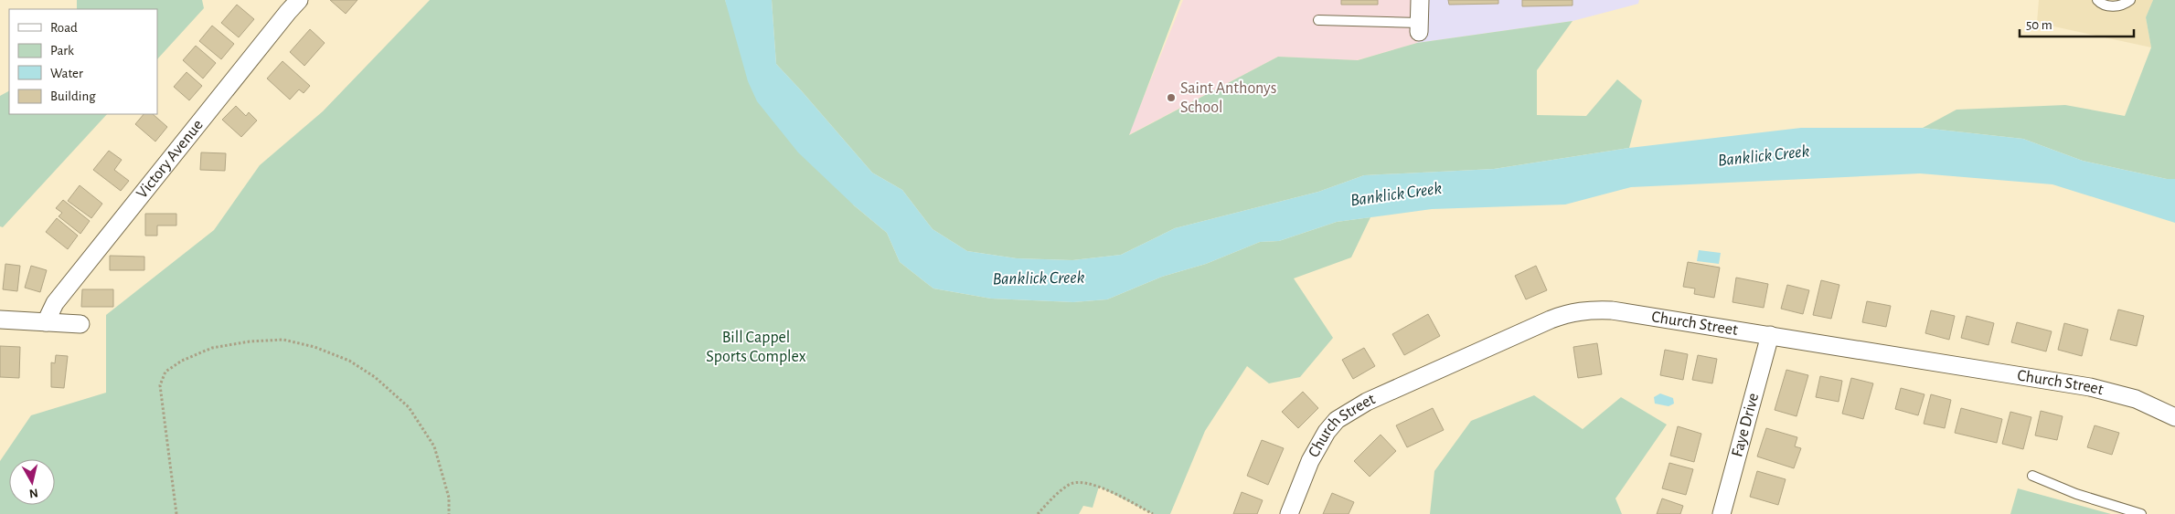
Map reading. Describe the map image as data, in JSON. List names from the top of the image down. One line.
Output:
{"streets":{"street":["Victory Avenue","Church Street","Faye Drive"]},"crossings":[["Church Street","Faye Drive"]],"water":["Banklick Creek"],"parks":["Bill Cappel Sports Complex"],"places":["Saint Anthonys School"],"legend":["Road","Park","Water","Building"],"scale_bar":"50 m","north":"bottom"}
